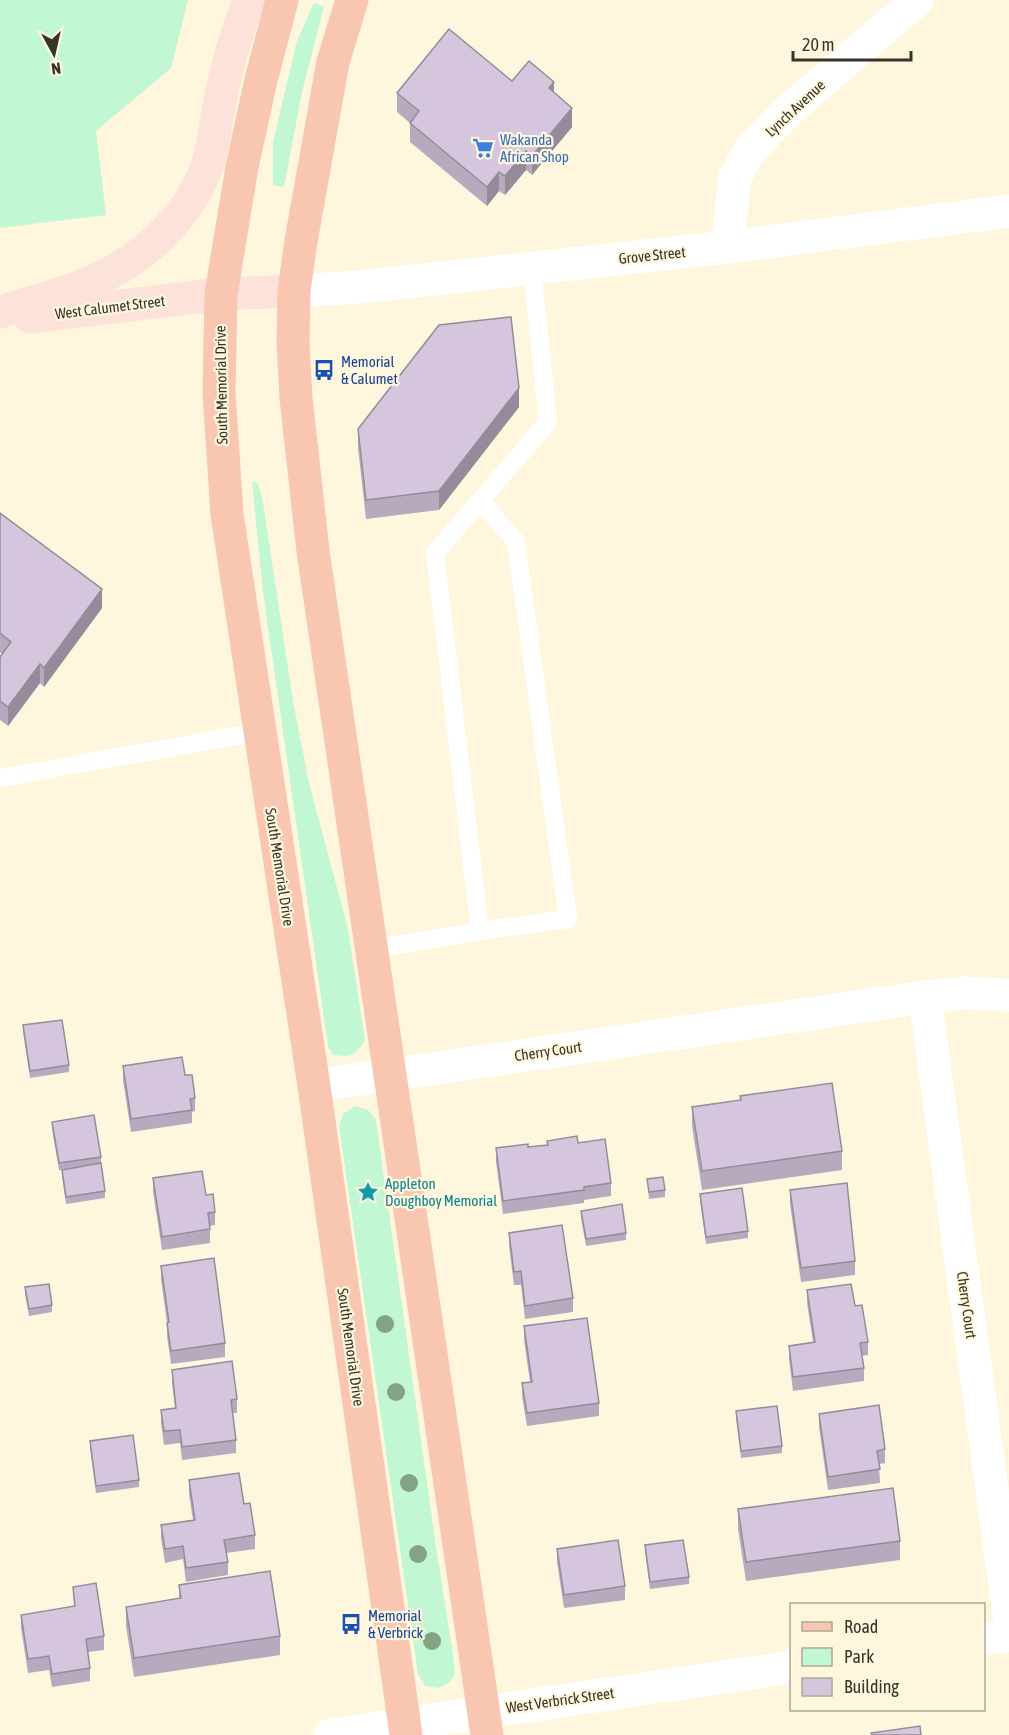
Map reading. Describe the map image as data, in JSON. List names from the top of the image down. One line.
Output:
{"streets":{"main road":["West Calumet Street","South Memorial Drive"],"street":["Lynch Avenue","Grove Street","Cherry Court","West Verbrick Street"]},"crossings":[["Lynch Avenue","Grove Street"],["Grove Street","West Calumet Street"],["West Calumet Street","South Memorial Drive"],["South Memorial Drive","Cherry Court"],["South Memorial Drive","West Verbrick Street"]],"places":{"supermarket":["Wakanda African Shop"],"bus stop":["Memorial & Calumet","Memorial & Verbrick"],"place":["Appleton Doughboy Memorial"]},"legend":["Road","Park","Building"],"scale_bar":"20 m","north":"bottom"}
